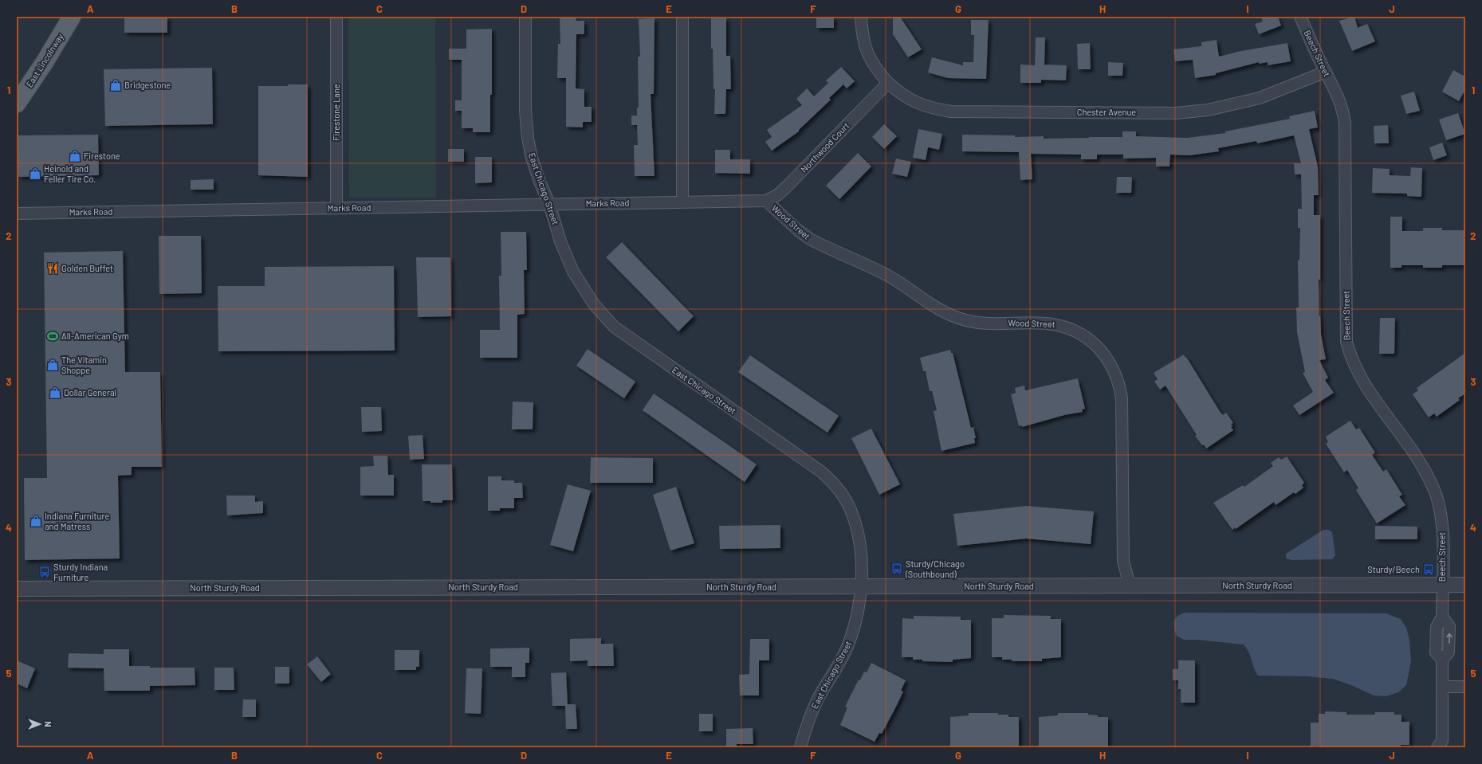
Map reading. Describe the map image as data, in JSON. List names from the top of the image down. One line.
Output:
{"streets":{"main road":["East Lincolnway"],"street":["Beech Street","Firestone Lane","Chester Avenue","Northwood Court","East Chicago Street","Marks Road","Wood Street","North Sturdy Road"]},"crossings":[["Beech Street","Chester Avenue"],["Beech Street","North Sturdy Road"],["Firestone Lane","Marks Road"],["Chester Avenue","Northwood Court"],["Northwood Court","Marks Road"],["Northwood Court","Wood Street"],["East Chicago Street","Marks Road"],["East Chicago Street","North Sturdy Road"],["Wood Street","North Sturdy Road"]],"places":{"shop":["Bridgestone","Firestone","Heinold and Feller Tire Co.","The Vitamin Shoppe","Dollar General","Indiana Furniture and Matress"],"restaurant":["Golden Buffet"],"sports":["All-American Gym"],"bus stop":["Sturdy/Chicago (Southbound)","Sturdy/Beech","Sturdy Indiana Furniture"]},"north":"right","grid":{"columns":["A","B","C","D","E","F","G","H","I","J"],"rows":["1","2","3","4","5"]}}
